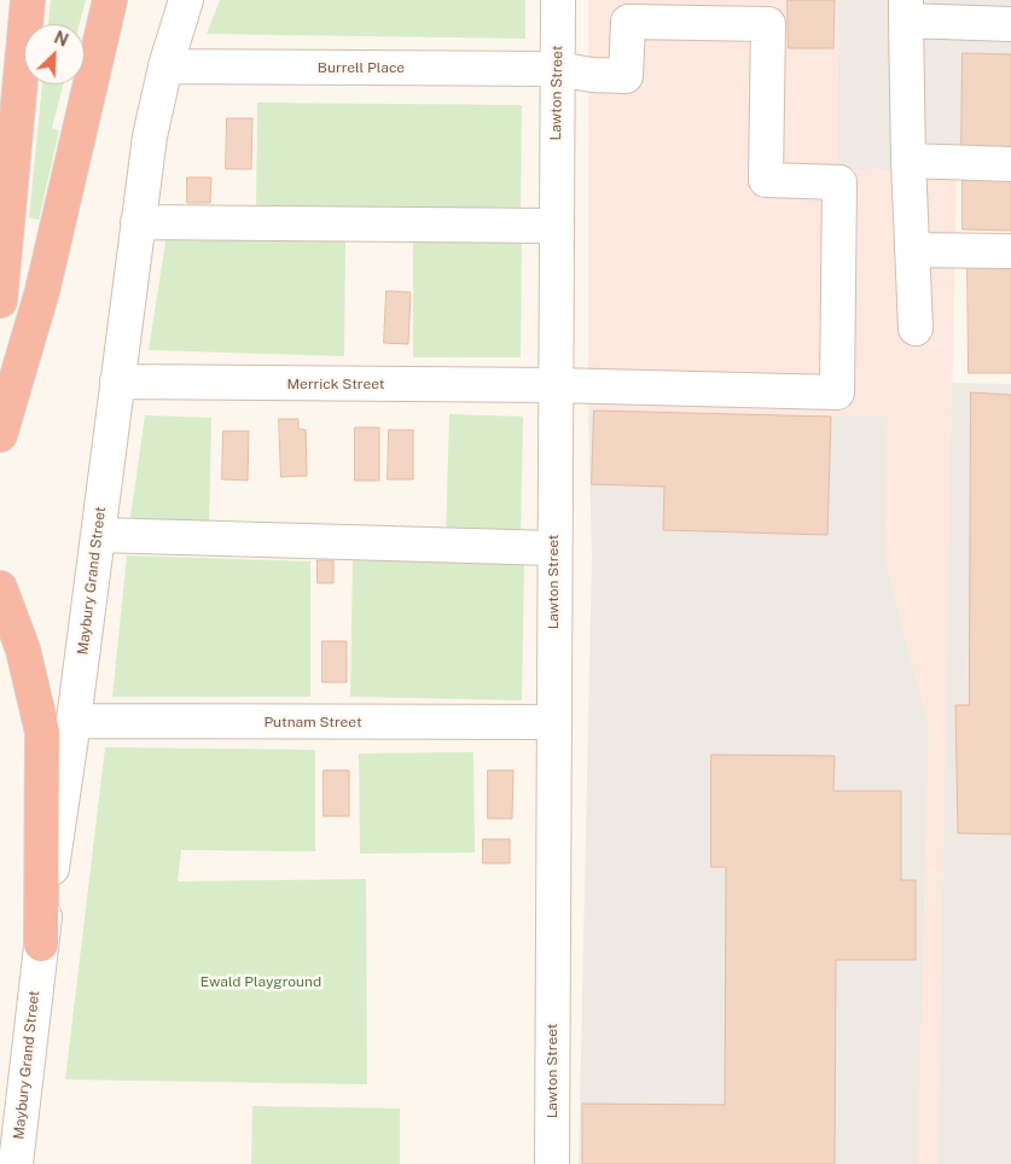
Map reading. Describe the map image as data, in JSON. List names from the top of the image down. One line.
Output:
{"streets":{"street":["Burrell Place","Lawton Street","Merrick Street","Maybury Grand Street","Putnam Street"]},"crossings":[["Burrell Place","Lawton Street"],["Burrell Place","Merrick Street"],["Burrell Place","Maybury Grand Street"],["Lawton Street","Merrick Street"],["Lawton Street","Putnam Street"],["Merrick Street","Maybury Grand Street"],["Maybury Grand Street","Putnam Street"]],"parks":["Ewald Playground"],"north":"top right"}
